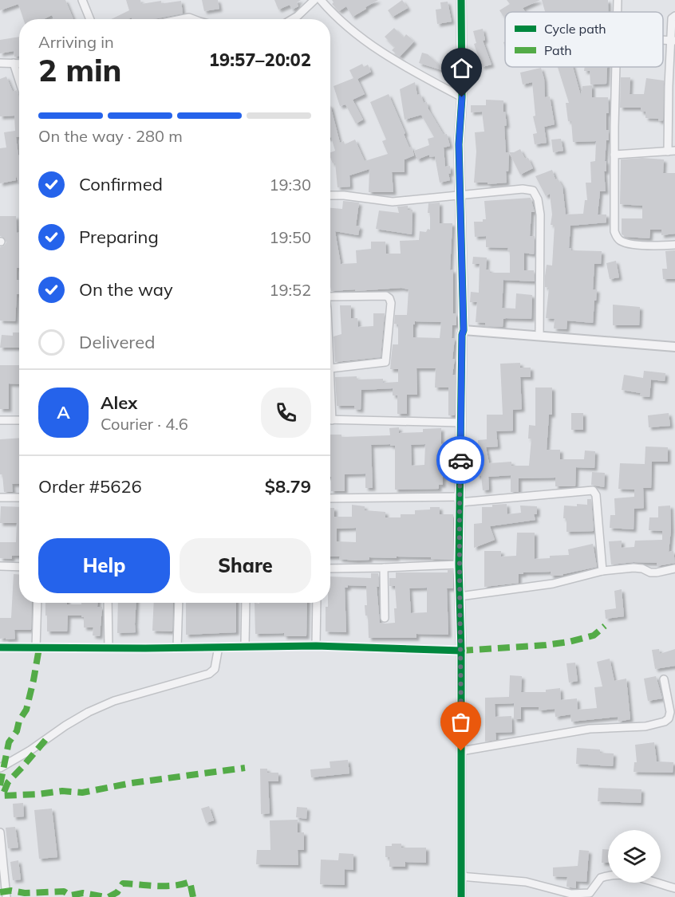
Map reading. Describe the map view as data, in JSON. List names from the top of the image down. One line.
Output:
{"legend":["Cycle path","Path"],"page":{"heading":["2 min","Arriving in","19:57–20:02"],"panel":["Alex","Courier · 4.6","Order #5626","$8.79"],"bar":"On the way · 280 m","list":[["Confirmed","19:30"],["Preparing","19:50"],["On the way","19:52"],"Delivered"],"round":"A","buttons":["Help","Share"]}}
